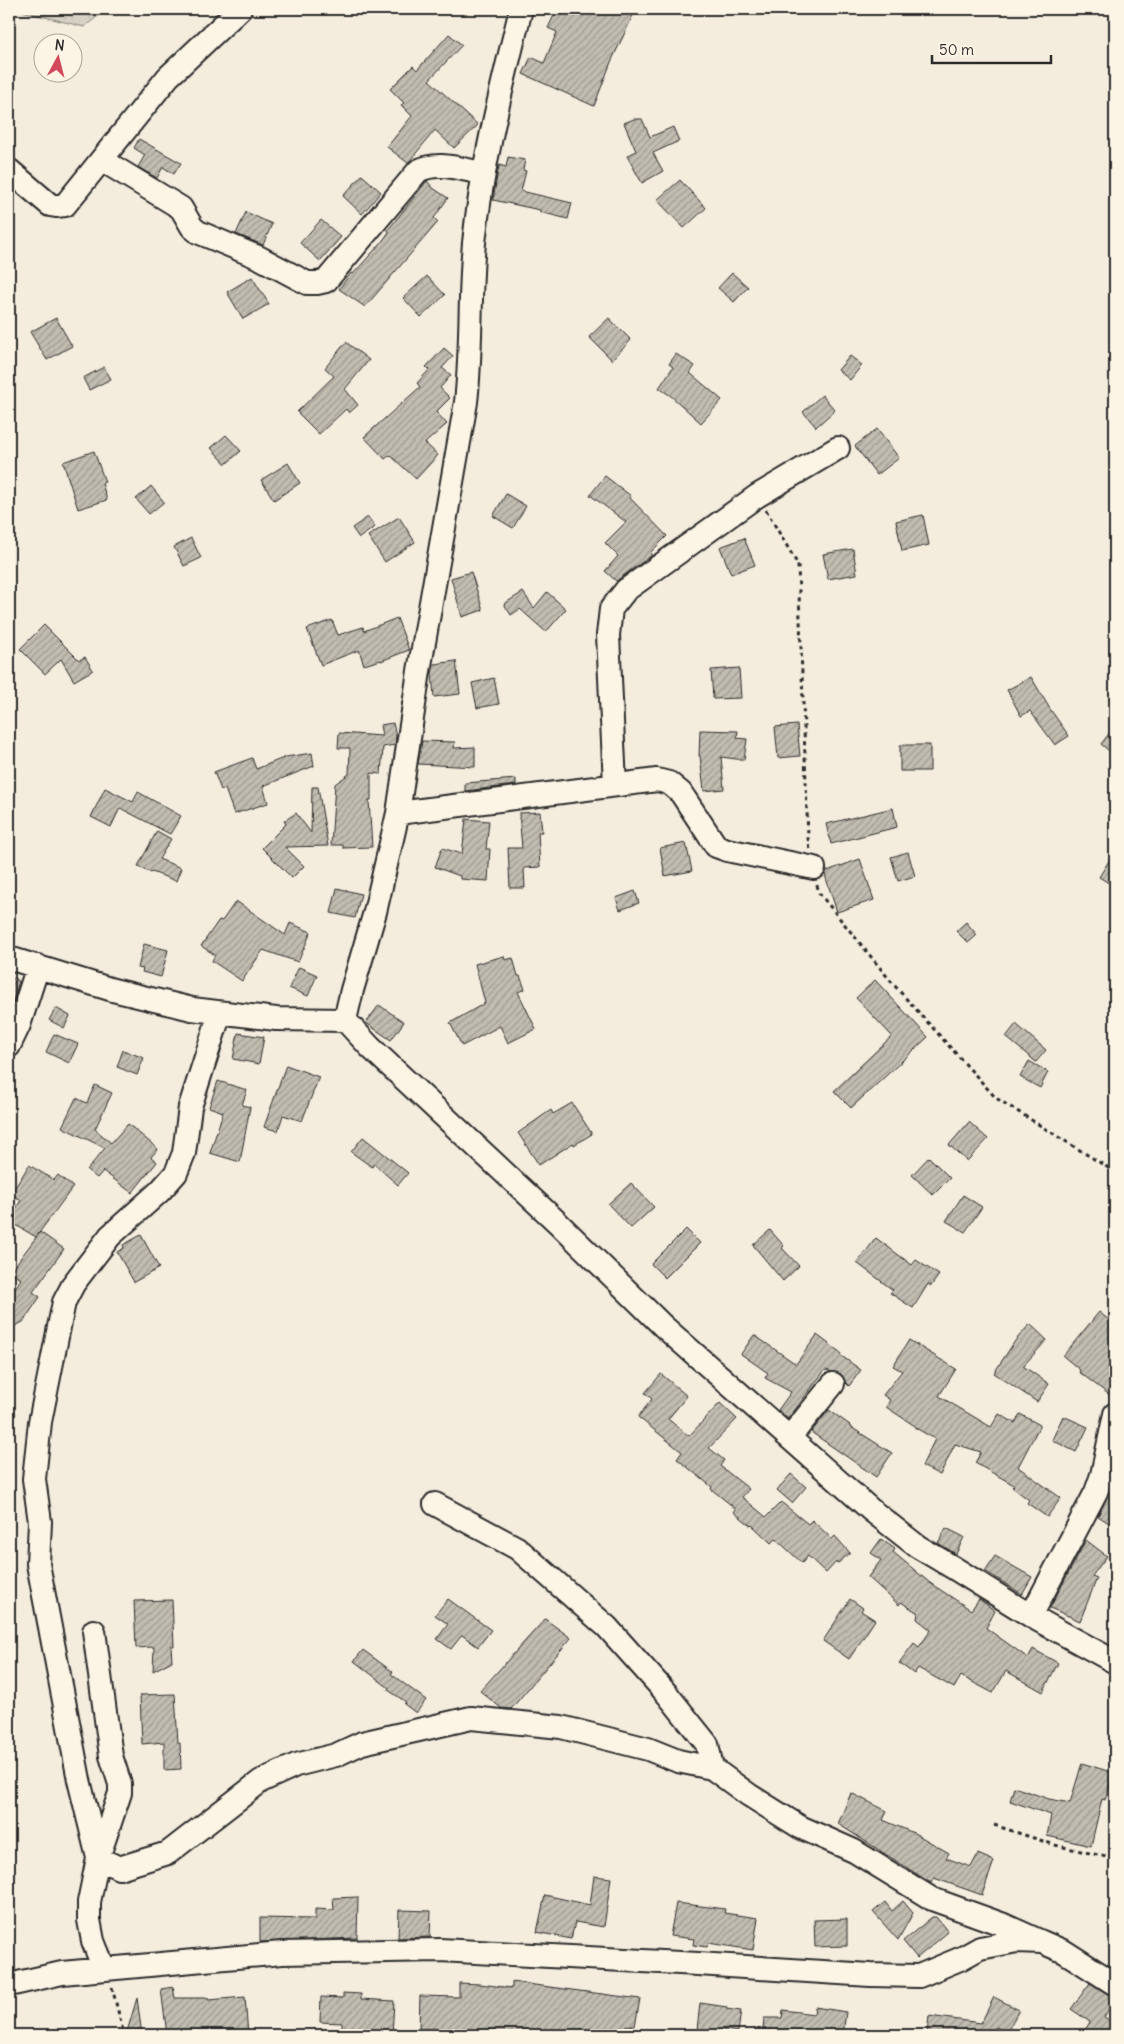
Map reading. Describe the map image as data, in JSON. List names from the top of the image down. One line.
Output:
{"scale_bar":"50 m","north":"top"}
